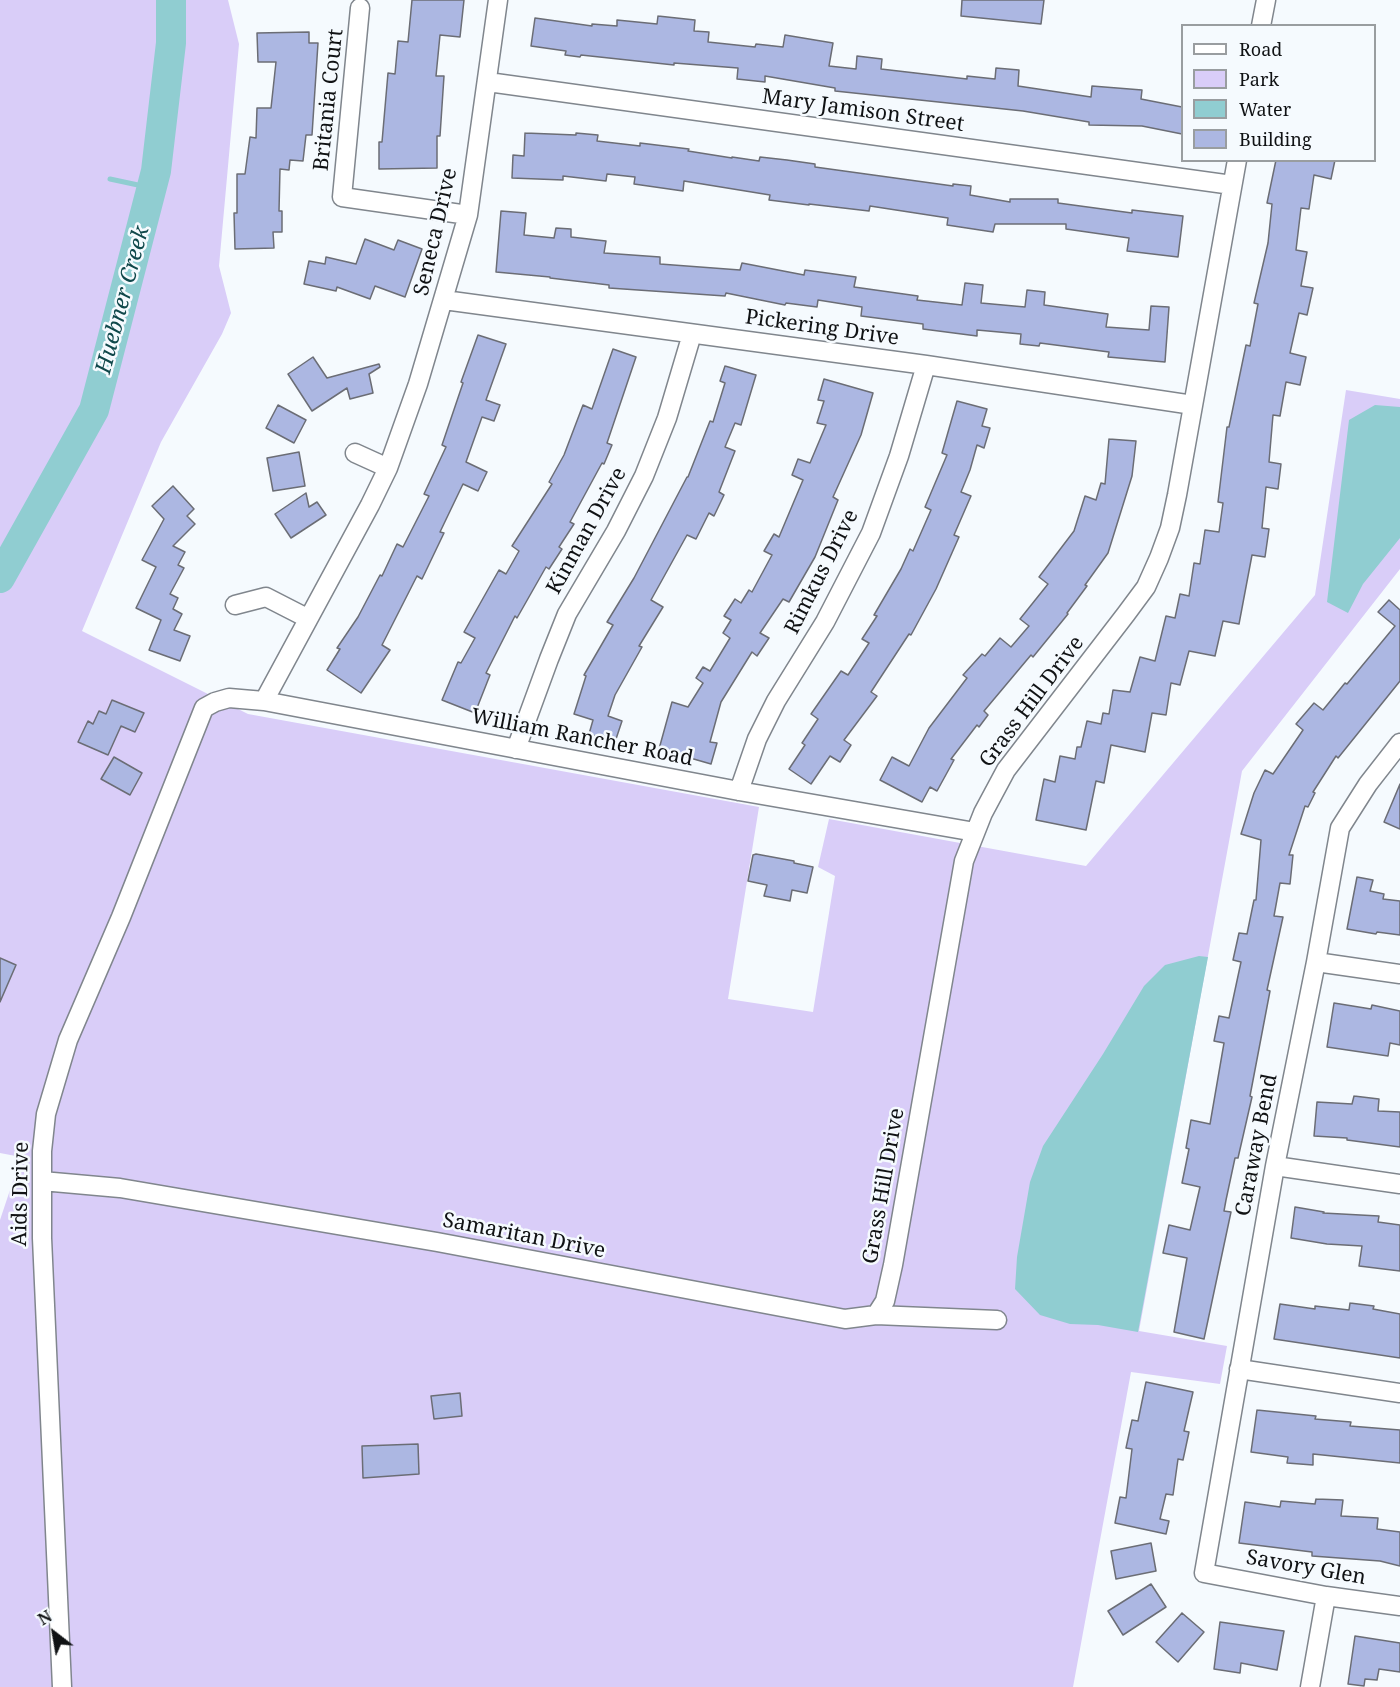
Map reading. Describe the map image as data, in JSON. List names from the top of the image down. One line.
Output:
{"streets":{"street":["Britania Court","Mary Jamison Street","Seneca Drive","Pickering Drive","Kinman Drive","Rimkus Drive","Grass Hill Drive","William Rancher Road","Caraway Bend","Aids Drive","Samaritan Drive","Savory Glen"]},"crossings":[["Britania Court","Seneca Drive"],["Mary Jamison Street","Seneca Drive"],["Mary Jamison Street","Grass Hill Drive"],["Seneca Drive","Pickering Drive"],["Seneca Drive","William Rancher Road"],["Pickering Drive","Kinman Drive"],["Pickering Drive","Rimkus Drive"],["Pickering Drive","Grass Hill Drive"],["Kinman Drive","William Rancher Road"],["Rimkus Drive","William Rancher Road"],["Grass Hill Drive","William Rancher Road"],["Grass Hill Drive","Samaritan Drive"],["William Rancher Road","Aids Drive"],["Caraway Bend","Savory Glen"],["Aids Drive","Samaritan Drive"]],"water":["Huebner Creek"],"legend":["Road","Park","Water","Building"],"north":"top left"}
